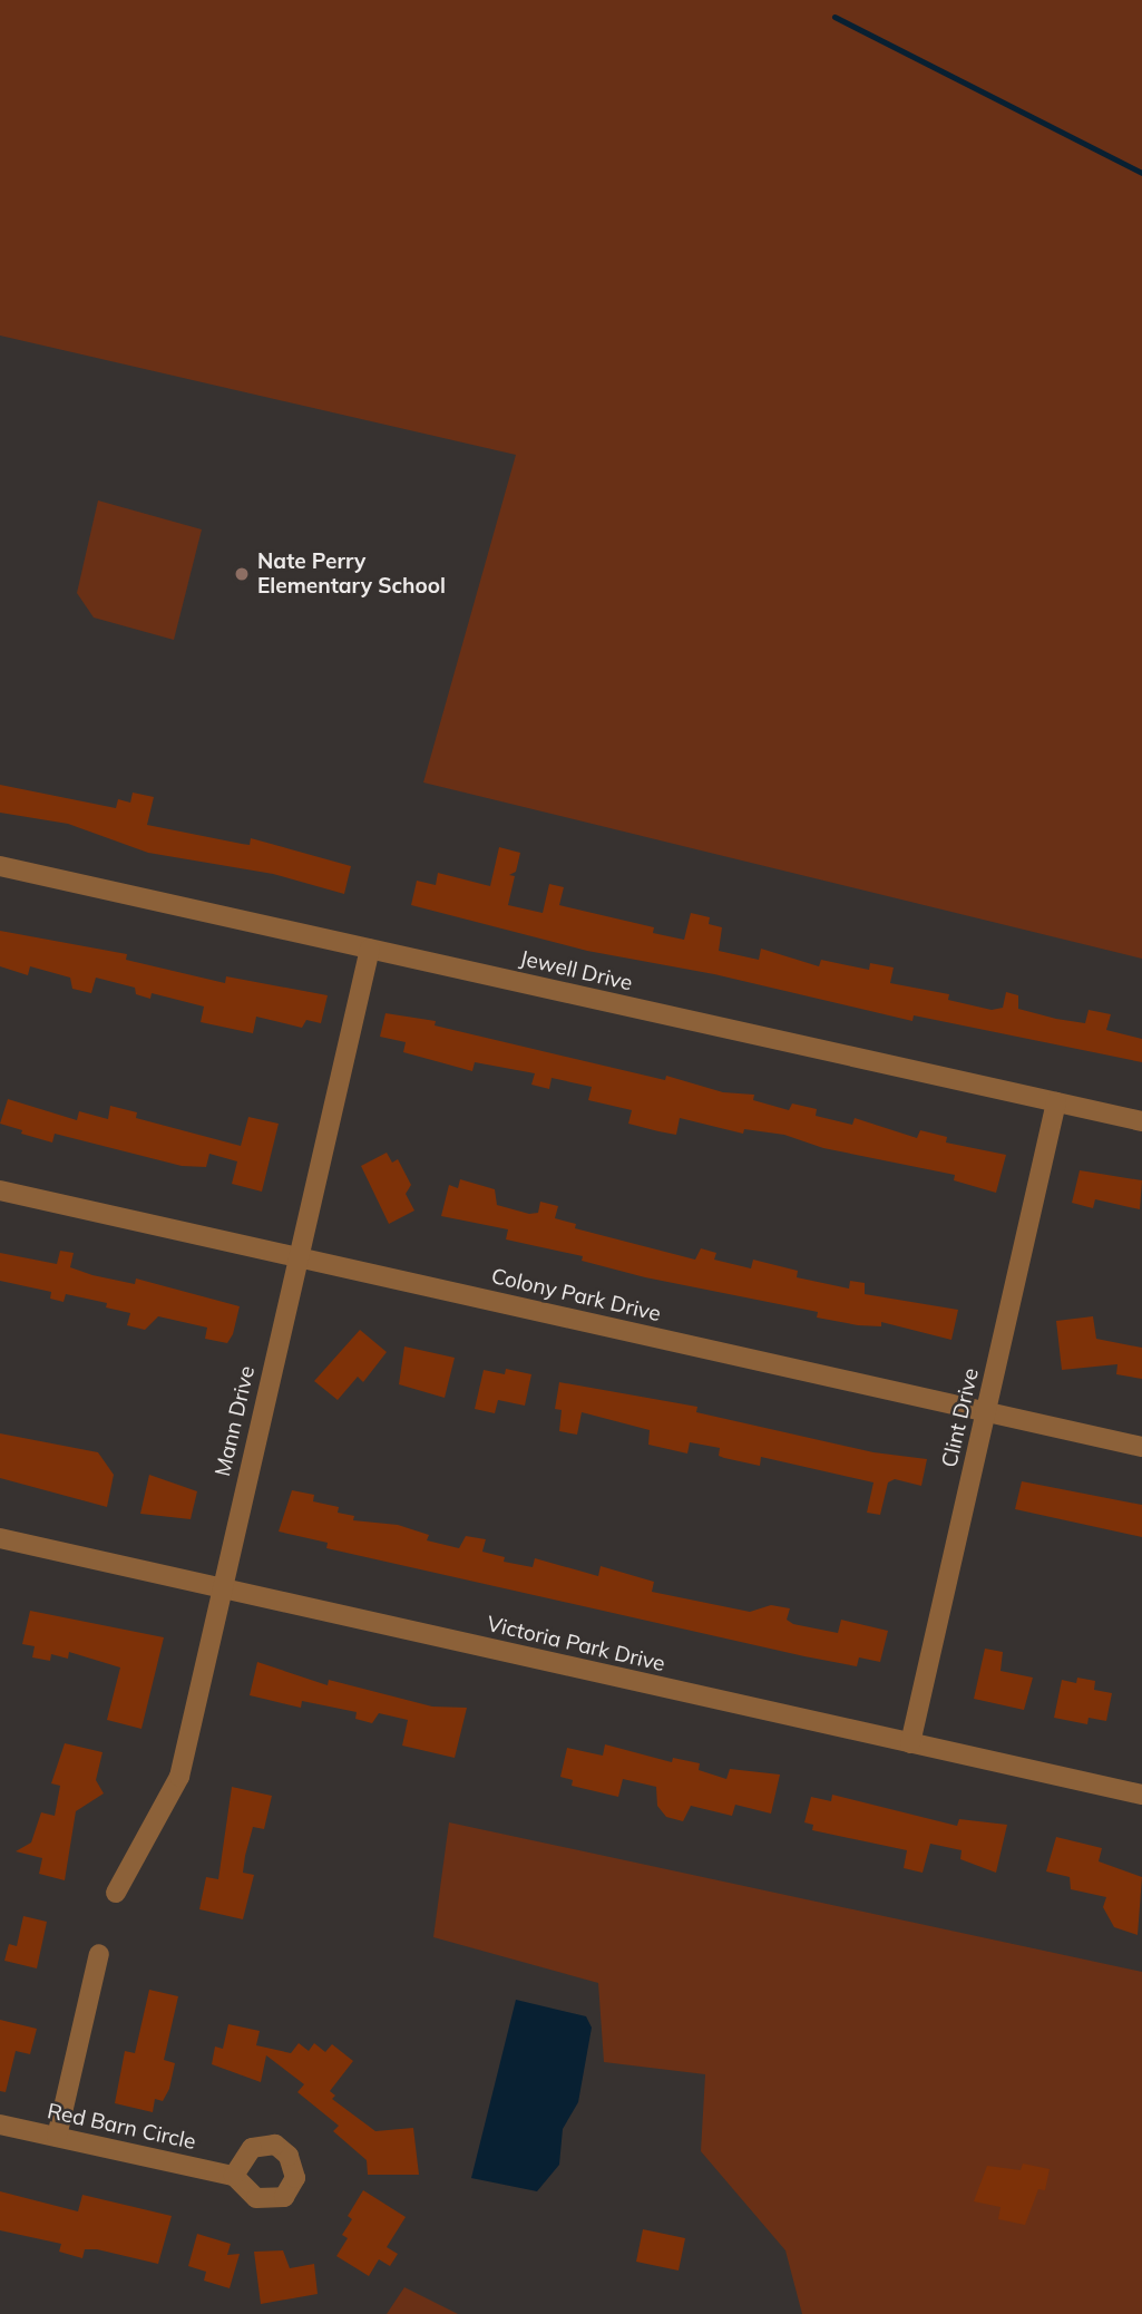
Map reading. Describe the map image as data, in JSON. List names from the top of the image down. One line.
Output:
{"streets":{"street":["Jewell Drive","Colony Park Drive","Clint Drive","Mann Drive","Victoria Park Drive","Red Barn Circle"]},"crossings":[["Jewell Drive","Clint Drive"],["Jewell Drive","Mann Drive"],["Colony Park Drive","Clint Drive"],["Colony Park Drive","Mann Drive"],["Clint Drive","Victoria Park Drive"],["Mann Drive","Victoria Park Drive"]],"places":["Nate Perry Elementary School"]}
